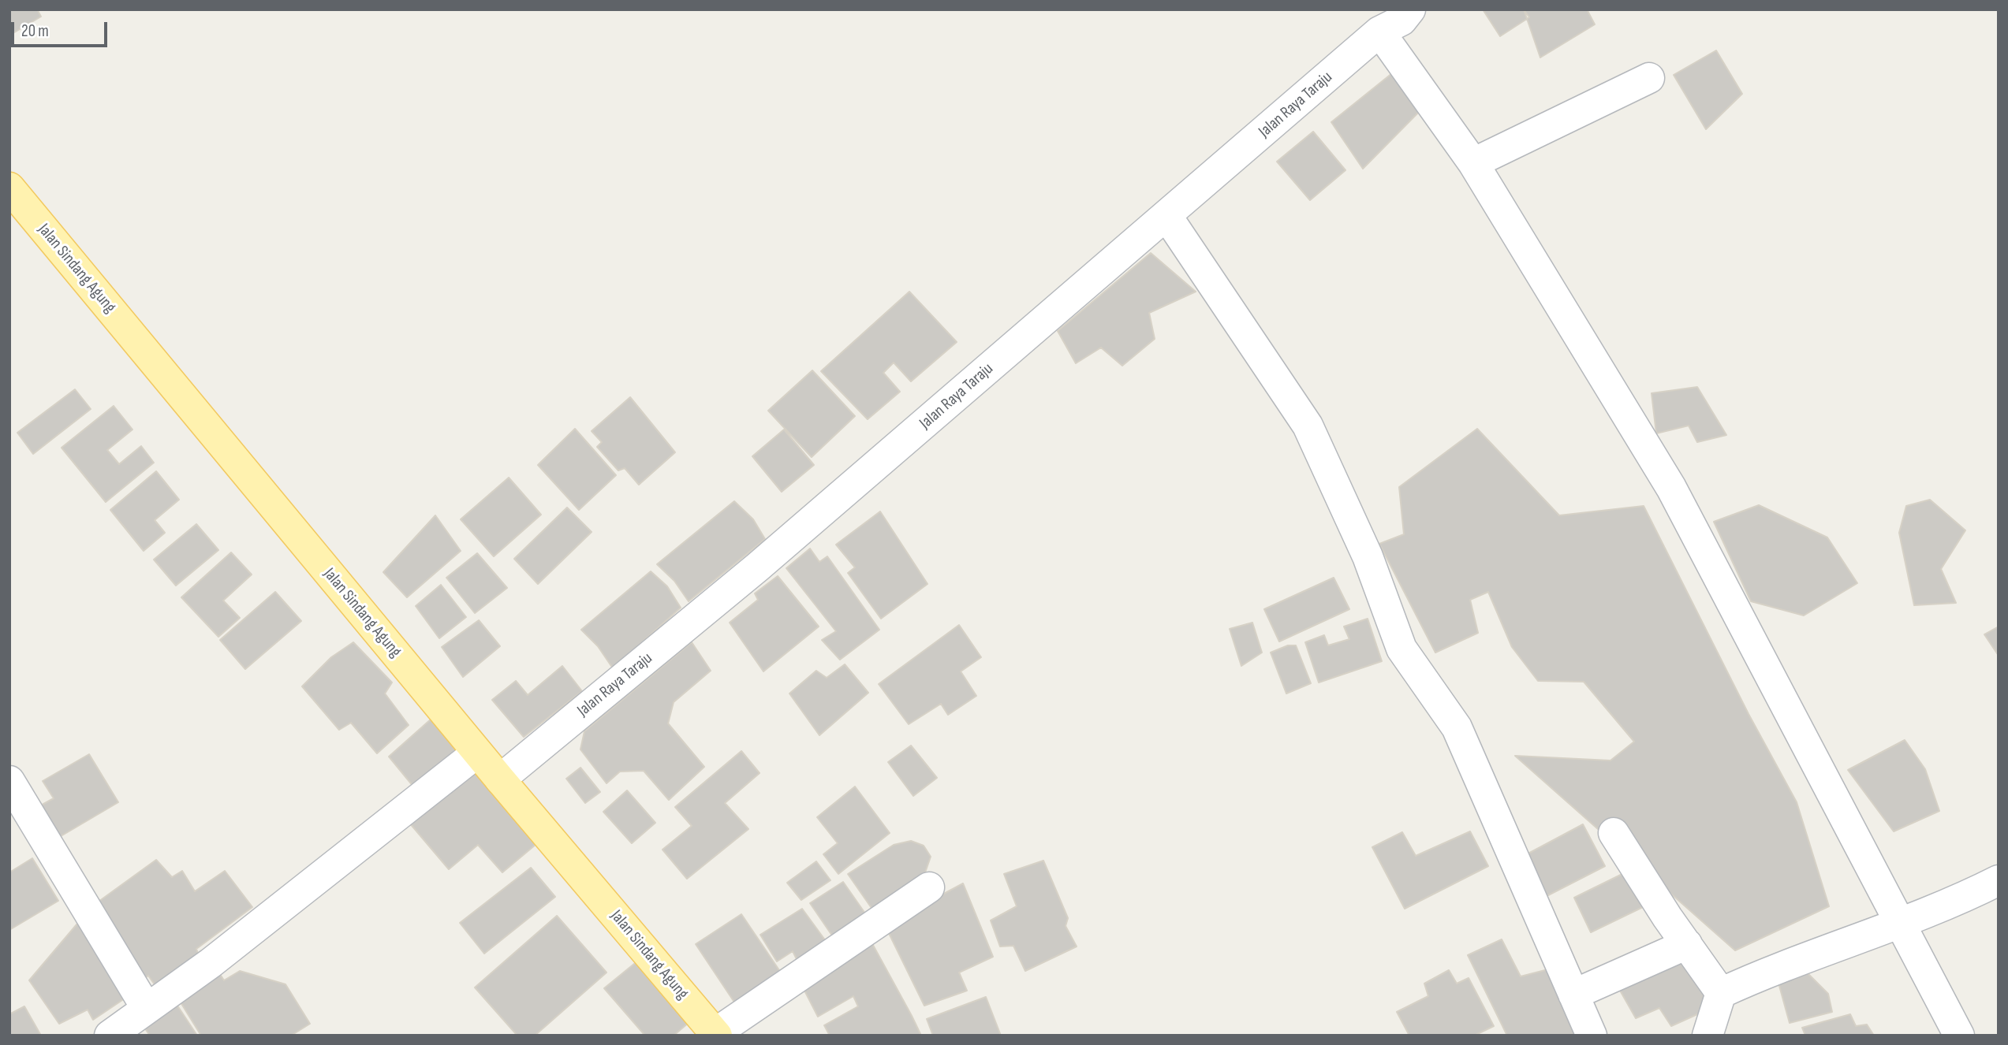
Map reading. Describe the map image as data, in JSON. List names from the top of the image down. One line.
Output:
{"streets":{"main road":["Jalan Sindang Agung"],"street":["Jalan Raya Taraju"]},"crossings":[["Jalan Raya Taraju","Jalan Sindang Agung"]],"scale_bar":"20 m"}
